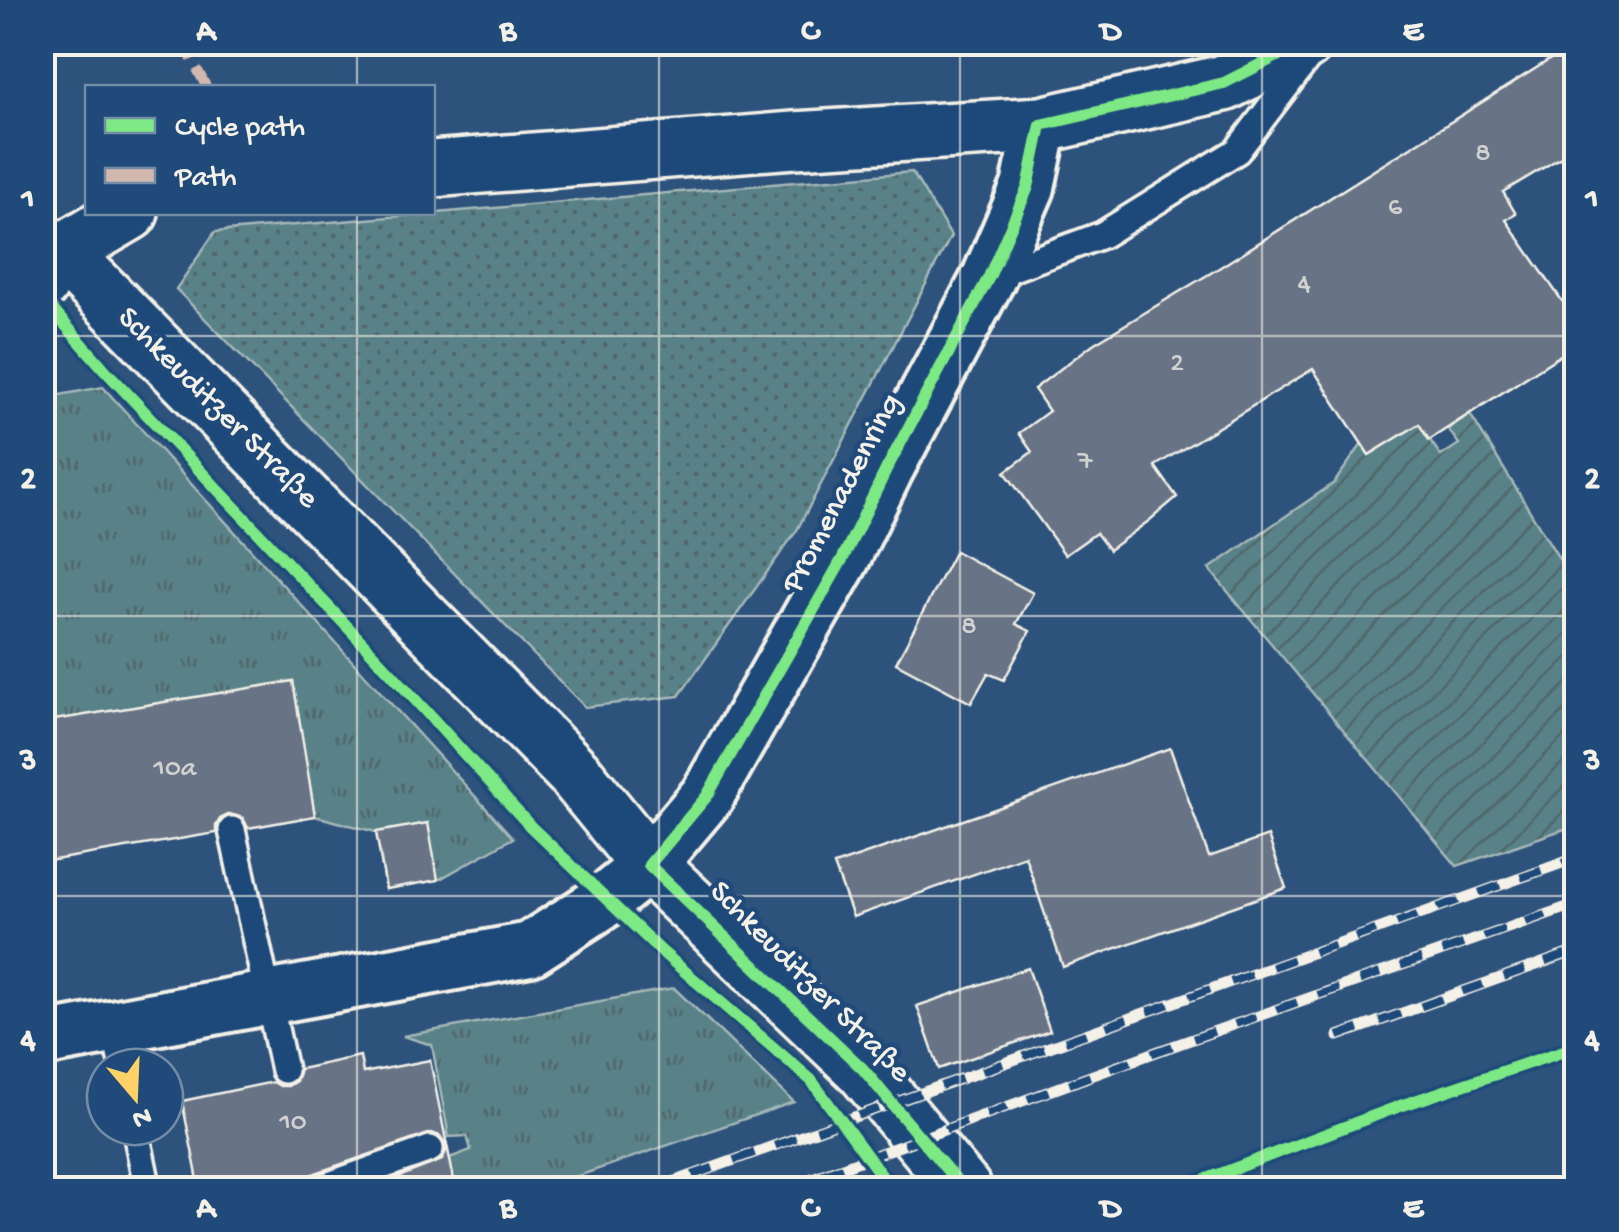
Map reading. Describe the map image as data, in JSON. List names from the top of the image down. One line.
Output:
{"streets":{"main road":["Schkeuditzer Straße"],"street":["Promenadenring"]},"crossings":[["Schkeuditzer Straße","Promenadenring"]],"house_numbers":["8","6","4","2","7","8","10a","10"],"legend":["Cycle path","Path"],"north":"bottom","grid":{"columns":["A","B","C","D","E"],"rows":["1","2","3","4"]}}
